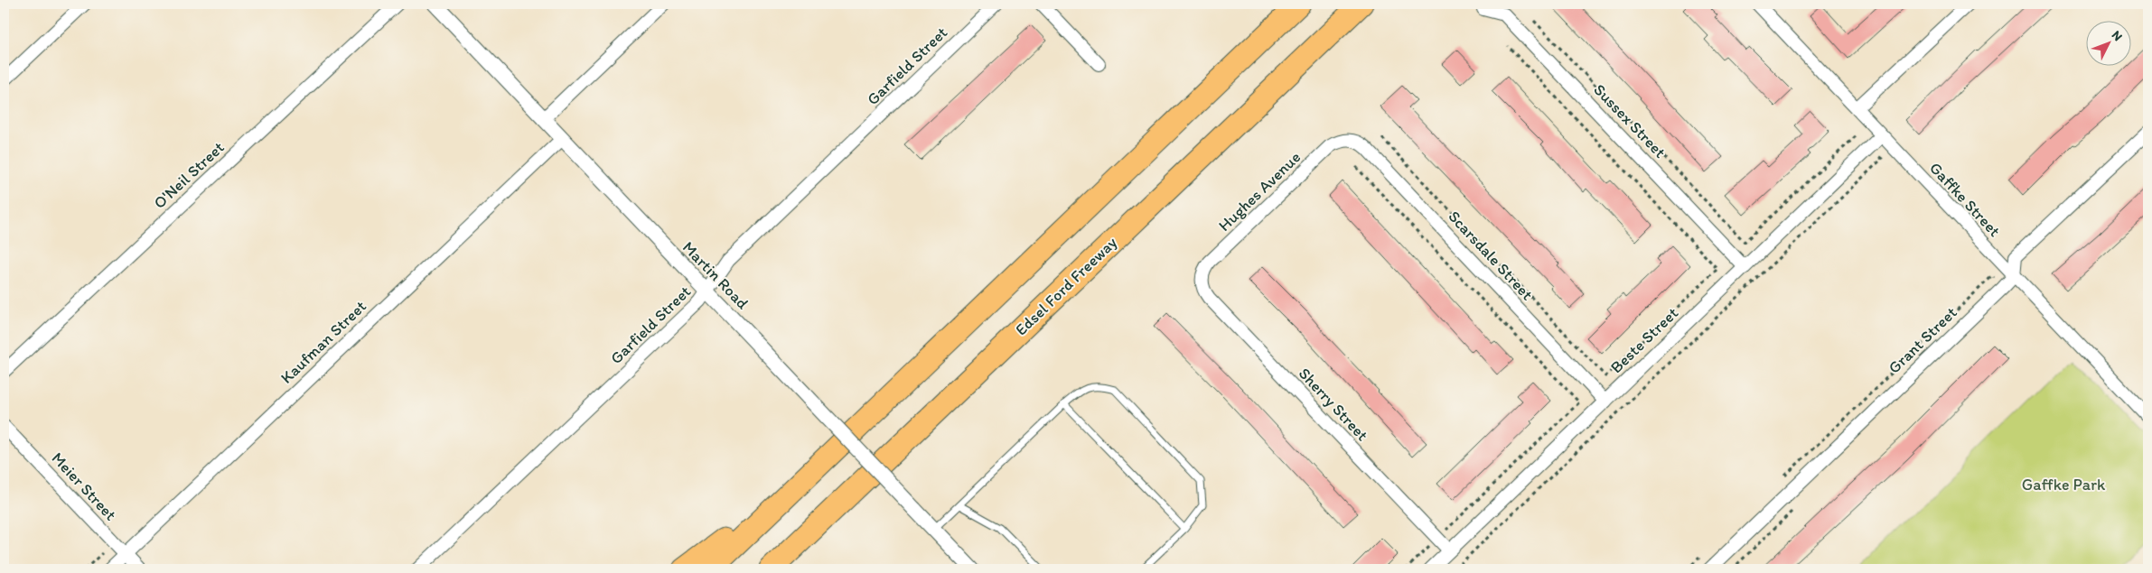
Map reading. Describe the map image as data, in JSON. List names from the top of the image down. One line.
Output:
{"streets":{"highway":["Edsel Ford Freeway"],"street":["Garfield Street","Sussex Street","O'Neil Street","Hughes Avenue","Gaffke Street","Scarsdale Street","Martin Road","Beste Street","Grant Street","Kaufman Street","Sherry Street","Meier Street"]},"crossings":[["Garfield Street","Martin Road"],["Sussex Street","Beste Street"],["Hughes Avenue","Scarsdale Street"],["Hughes Avenue","Sherry Street"],["Gaffke Street","Beste Street"],["Gaffke Street","Grant Street"],["Scarsdale Street","Beste Street"],["Martin Road","Kaufman Street"],["Beste Street","Sherry Street"],["Kaufman Street","Meier Street"]],"parks":["Gaffke Park"],"north":"top right"}
